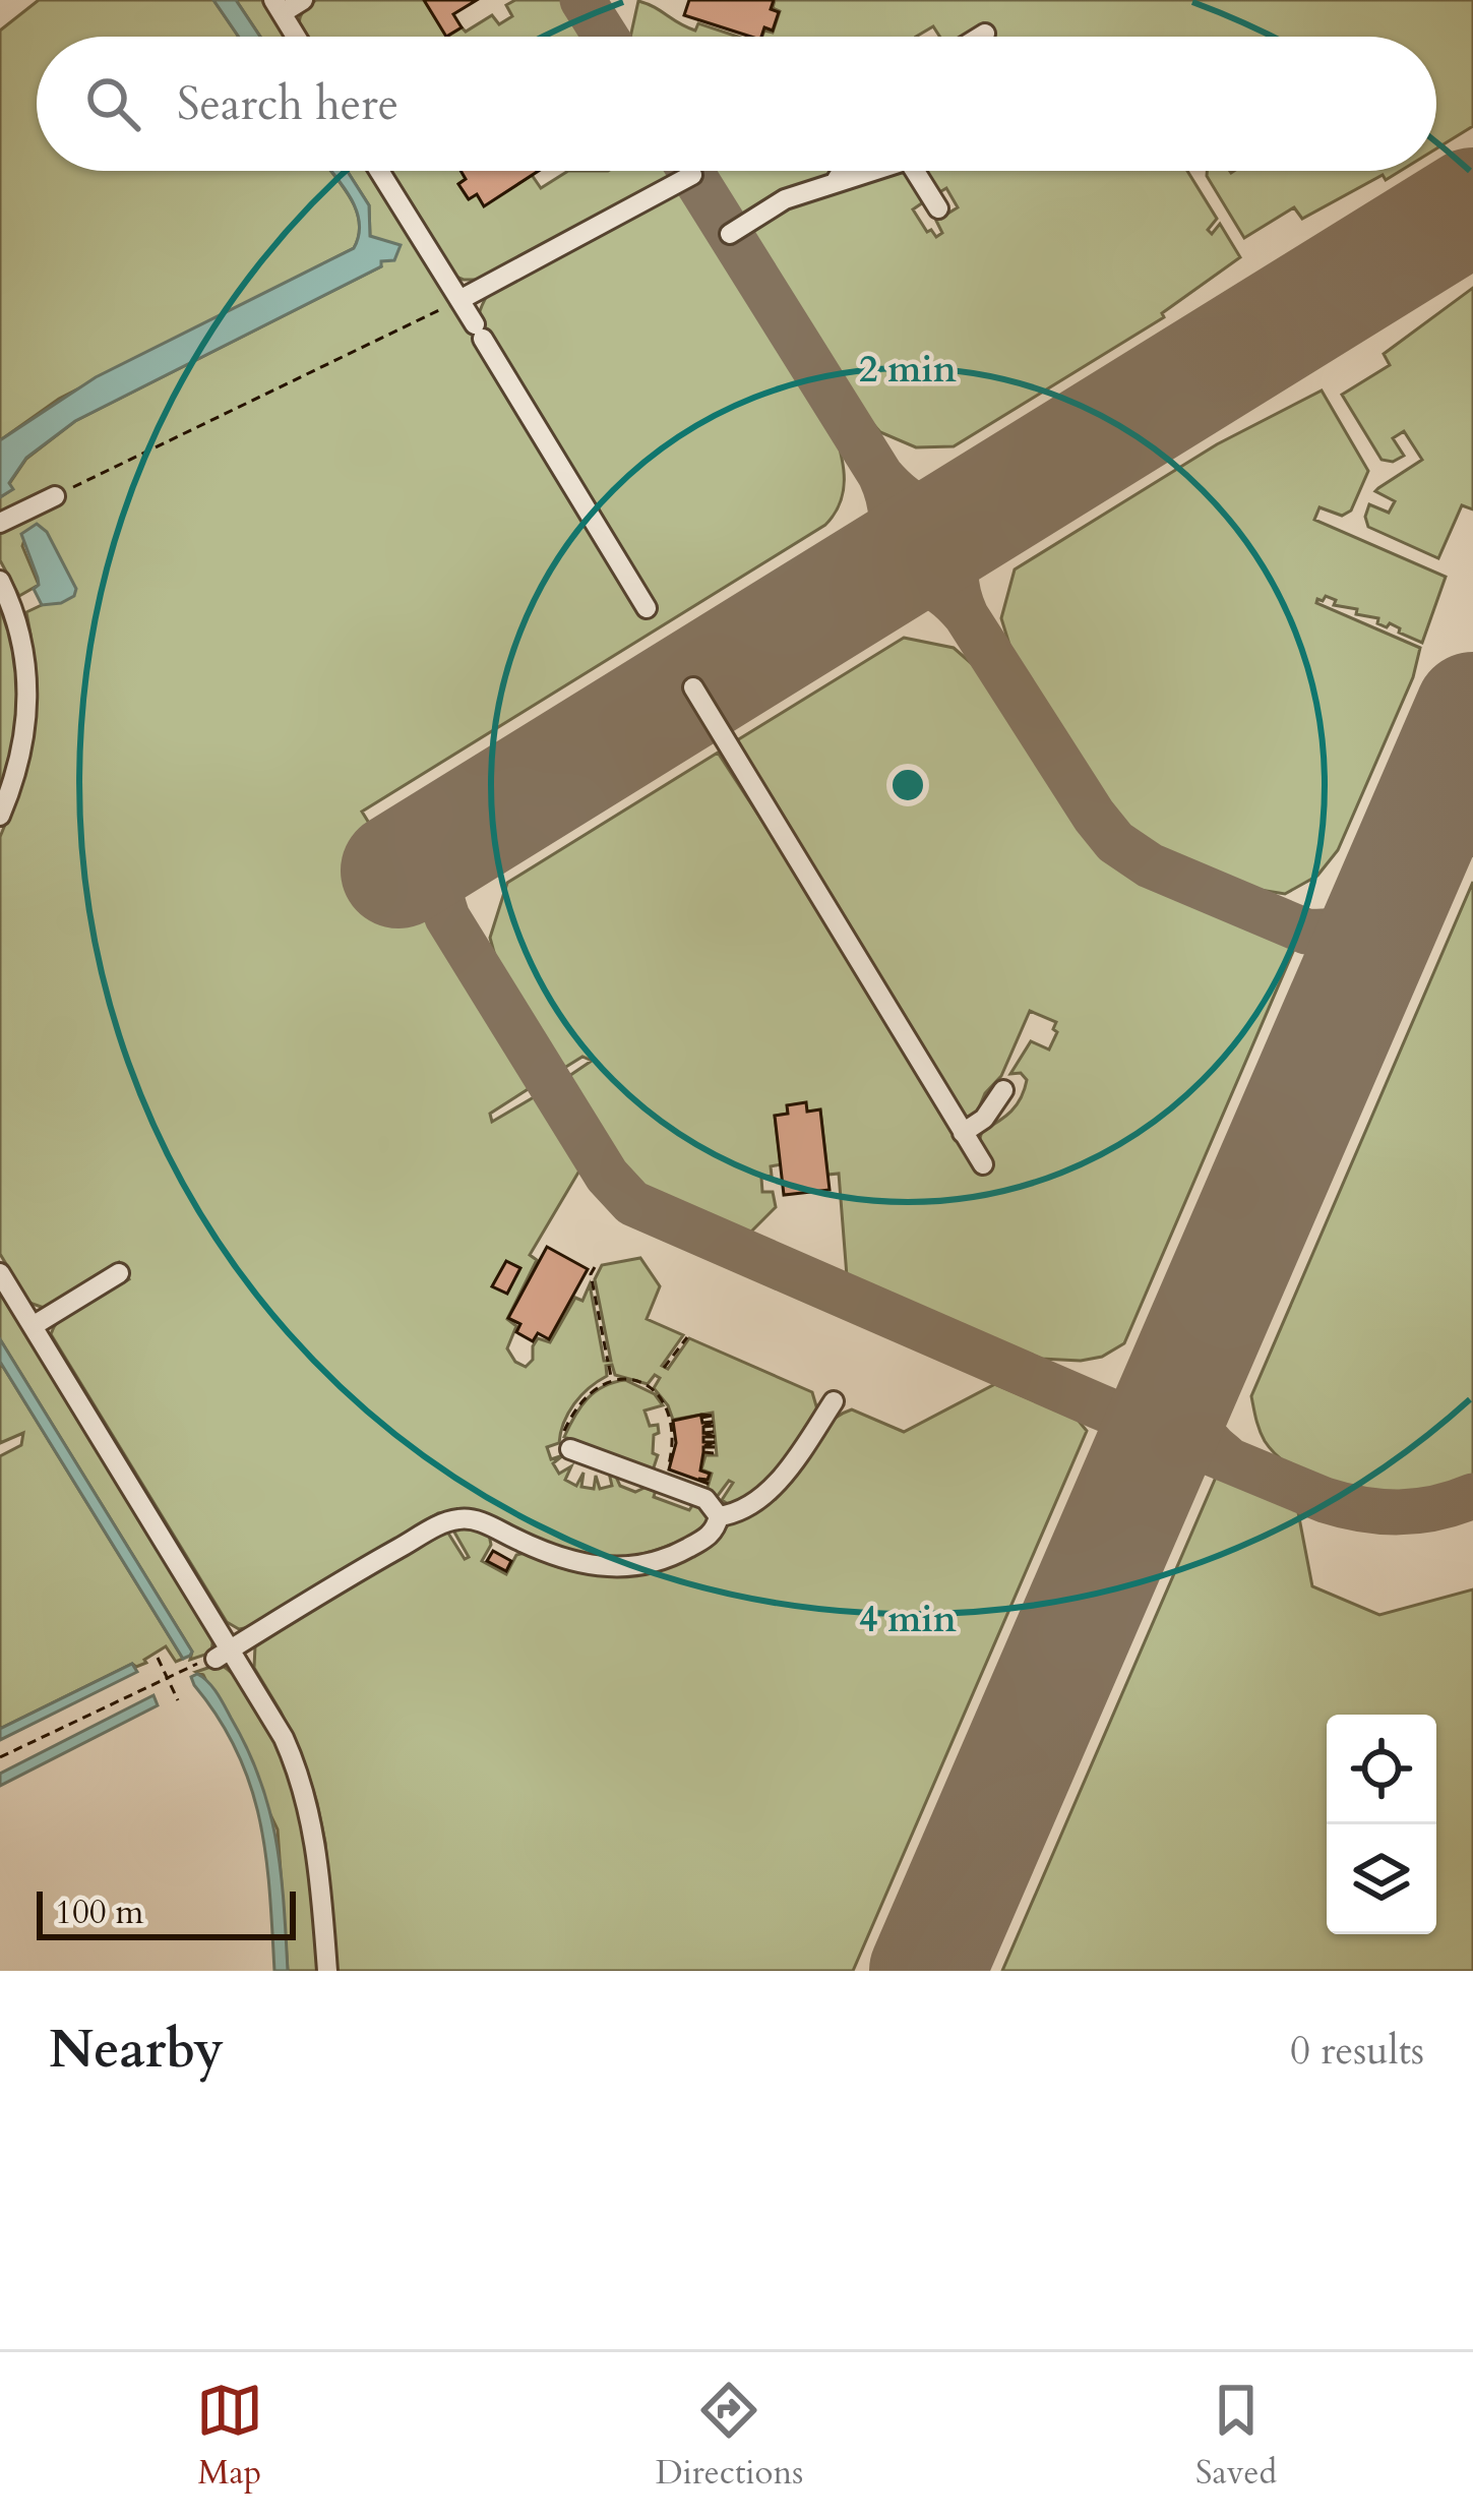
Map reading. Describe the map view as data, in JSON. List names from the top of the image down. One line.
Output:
{"scale_bar":"100 m","page":{"search":"Search here","scale":"100 m","heading":["Nearby","0 results"],"nav":["Map","Directions","Saved"]},"rings":["2 min","4 min"]}
